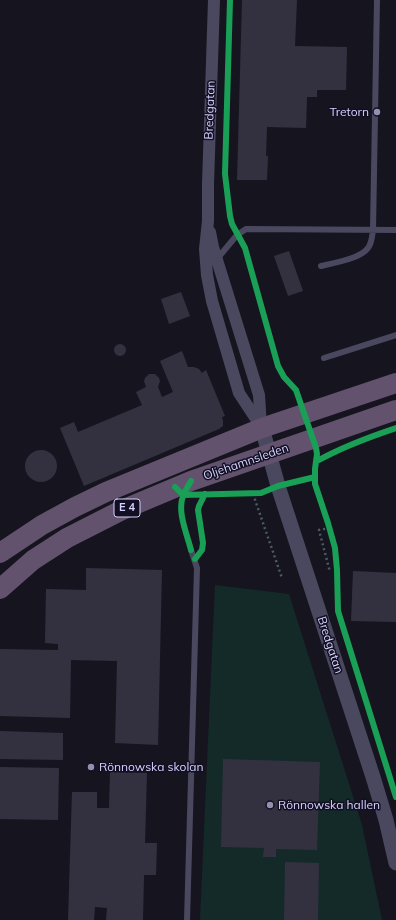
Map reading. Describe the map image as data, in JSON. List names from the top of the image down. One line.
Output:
{"streets":{"highway":["Oljehamnsleden","E 4"],"street":["Bredgatan"]},"crossings":[["Bredgatan","Oljehamnsleden"]],"places":["Tretorn","Rönnowska skolan","Rönnowska hallen"]}
